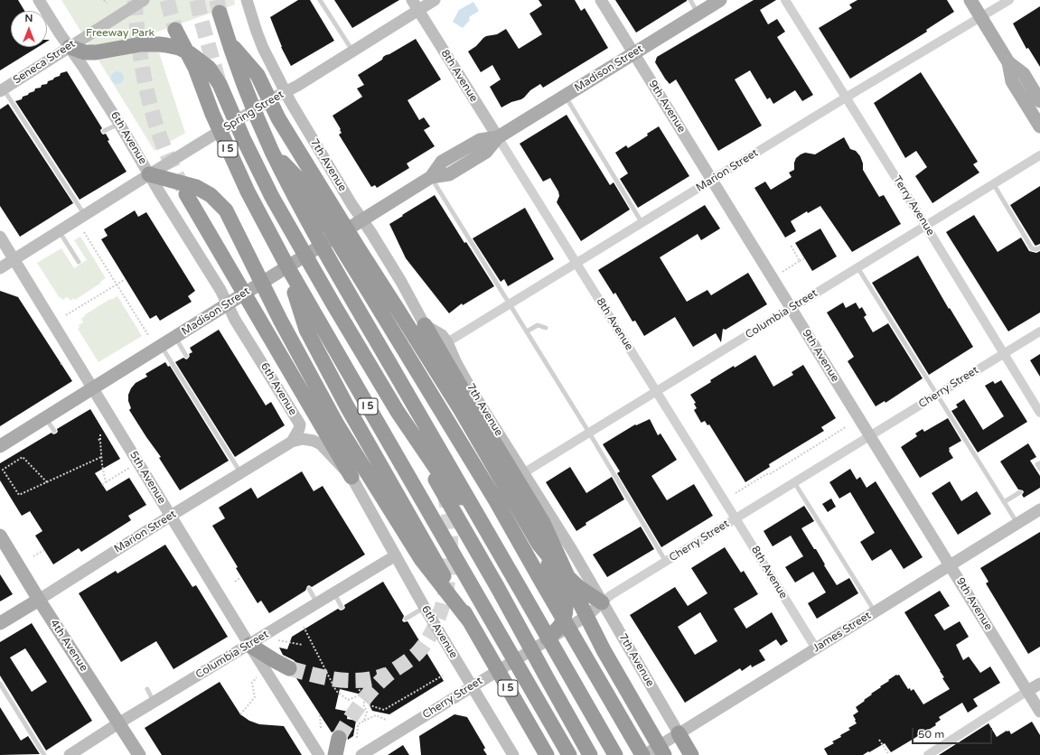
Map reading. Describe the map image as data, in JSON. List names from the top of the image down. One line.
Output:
{"streets":{"highway":["I 5"],"main road":["Madison Street","Marion Street","4th Avenue"],"street":["Seneca Street","8th Avenue","9th Avenue","Spring Street","6th Avenue","7th Avenue","Terry Avenue","Columbia Street","Cherry Street","5th Avenue","James Street"]},"crossings":[["Seneca Street","6th Avenue"],["Madison Street","8th Avenue"],["Madison Street","9th Avenue"],["Madison Street","6th Avenue"],["Madison Street","7th Avenue"],["Madison Street","5th Avenue"],["8th Avenue","Spring Street"],["8th Avenue","Marion Street"],["8th Avenue","Columbia Street"],["8th Avenue","Cherry Street"],["8th Avenue","James Street"],["9th Avenue","Marion Street"],["9th Avenue","Columbia Street"],["9th Avenue","Cherry Street"],["9th Avenue","James Street"],["Spring Street","7th Avenue"],["6th Avenue","Marion Street"],["6th Avenue","Columbia Street"],["6th Avenue","Cherry Street"],["7th Avenue","Marion Street"],["7th Avenue","Columbia Street"],["7th Avenue","Cherry Street"],["7th Avenue","James Street"],["Marion Street","Terry Avenue"],["Marion Street","5th Avenue"],["Marion Street","4th Avenue"],["Terry Avenue","Columbia Street"],["Terry Avenue","Cherry Street"],["Columbia Street","5th Avenue"],["Columbia Street","4th Avenue"]],"parks":["Freeway Park"],"scale_bar":"50 m","north":"top"}
